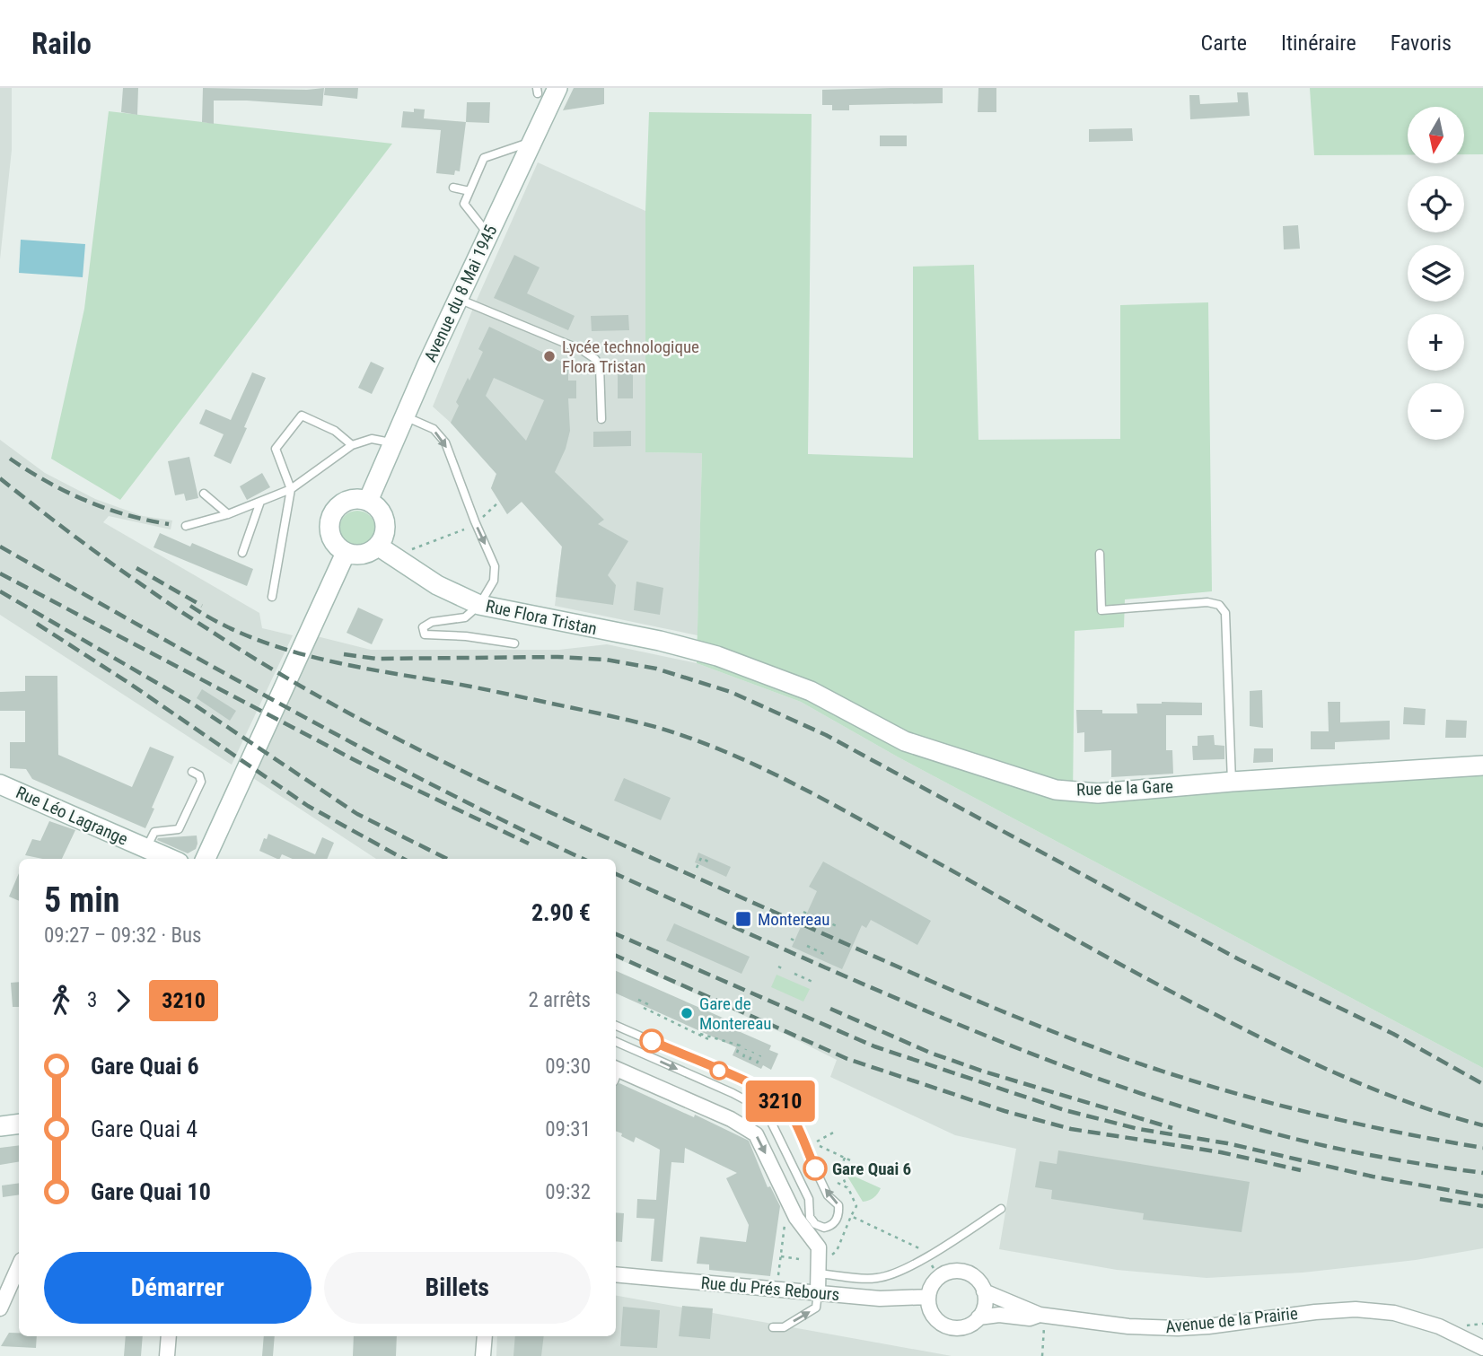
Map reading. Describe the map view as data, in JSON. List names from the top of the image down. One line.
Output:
{"streets":{"main road":["Avenue du 8 Mai 1945","Rue Flora Tristan","Rue de la Gare","Rue Léo Lagrange"],"street":["Rue du Prés Rebours","Avenue de la Prairie"]},"crossings":[["Avenue du 8 Mai 1945","Rue Flora Tristan"],["Rue Flora Tristan","Rue de la Gare"],["Rue du Prés Rebours","Avenue de la Prairie"]],"places":{"other":["Lycée technologique Flora Tristan","Gare de Montereau","Gare Quai 6"],"transit":["Montereau"]},"lines":["bus line 3210"],"north":"bottom","page":{"header":"Railo","nav":["Carte","Itinéraire","Favoris"],"on_map":"3210","map_buttons":["+","−"],"heading":["5 min","09:27 – 09:32 · Bus","2.90 €"],"legs":["3","3210","2 arrêts"],"list":[{"name":"Gare Quai 6","value":"09:30"},{"name":"Gare Quai 4","value":"09:31"},{"name":"Gare Quai 10","value":"09:32"}],"buttons":["Démarrer","Billets"]}}
